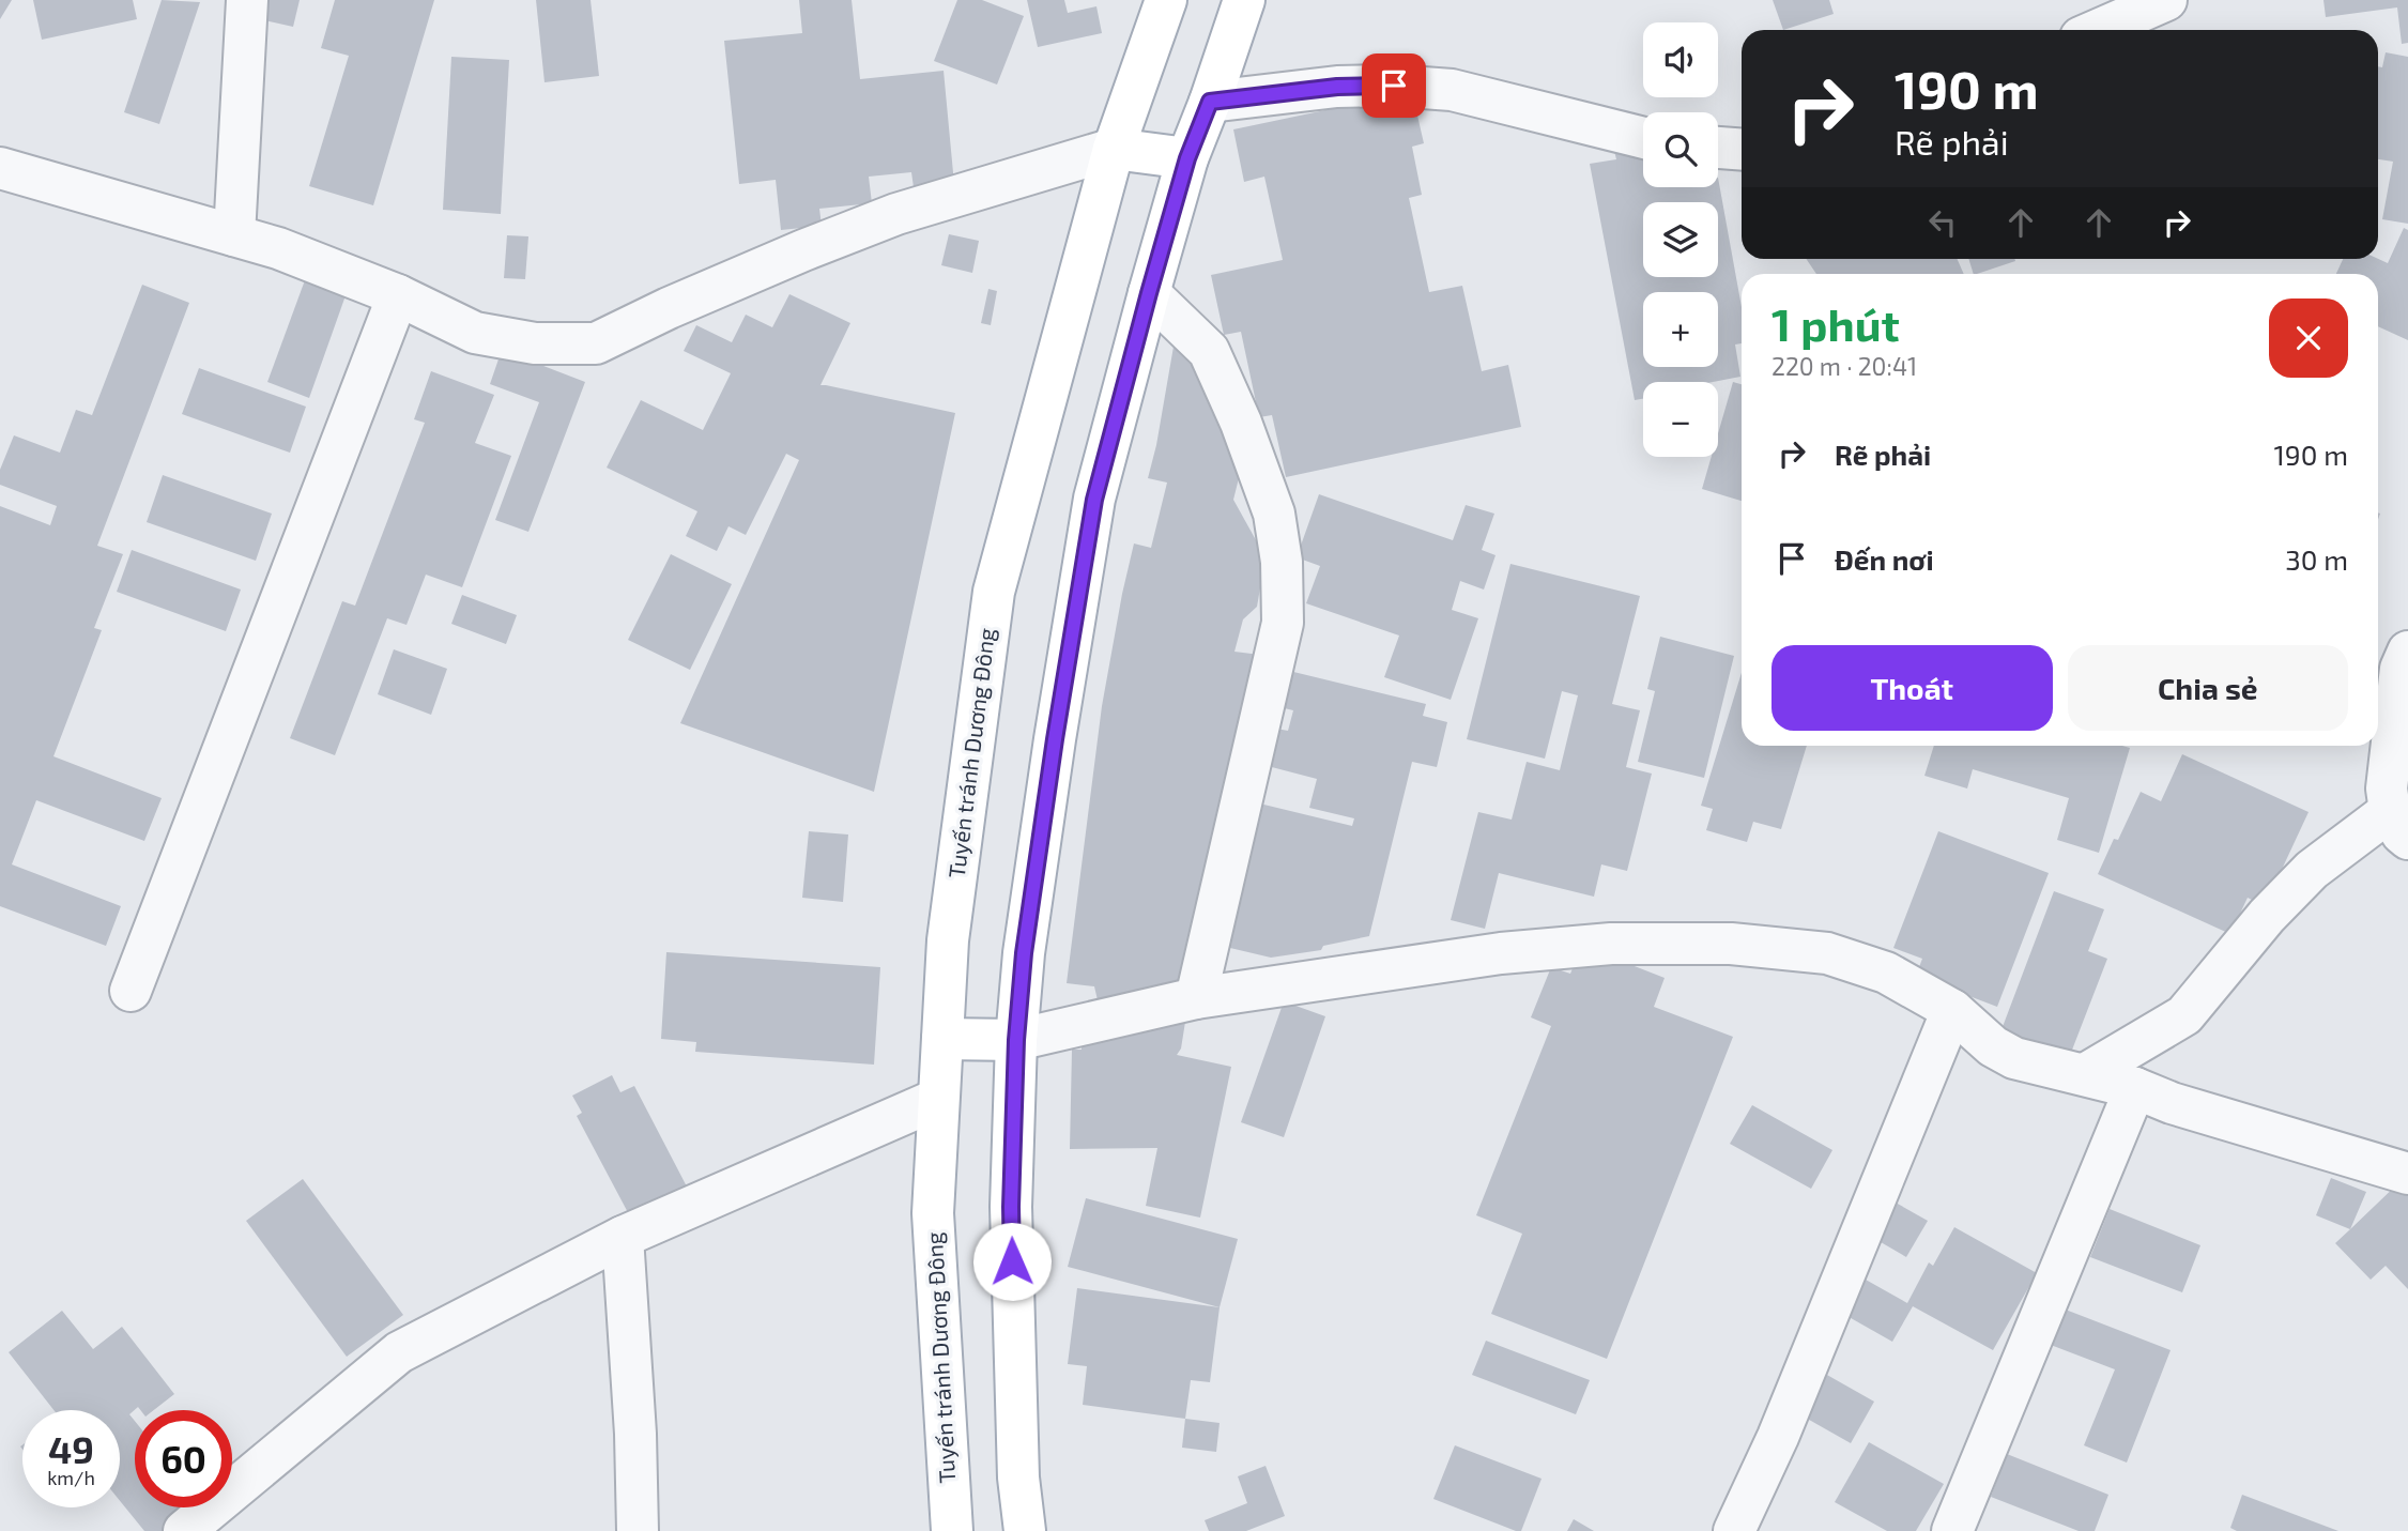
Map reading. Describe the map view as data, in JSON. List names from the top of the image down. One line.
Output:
{"streets":{"main road":["Tuyến tránh Dương Đông"]},"page":{"map_buttons":["+","−"],"turn":["190 m","Rẽ phải"],"heading":["1 phút","220 m · 20:41"],"list":[{"name":"Rẽ phải","value":"190 m"},{"name":"Đến nơi","value":"30 m"}],"buttons":["Thoát","Chia sẻ"],"speed":"49 km/h","limit":"60"}}
